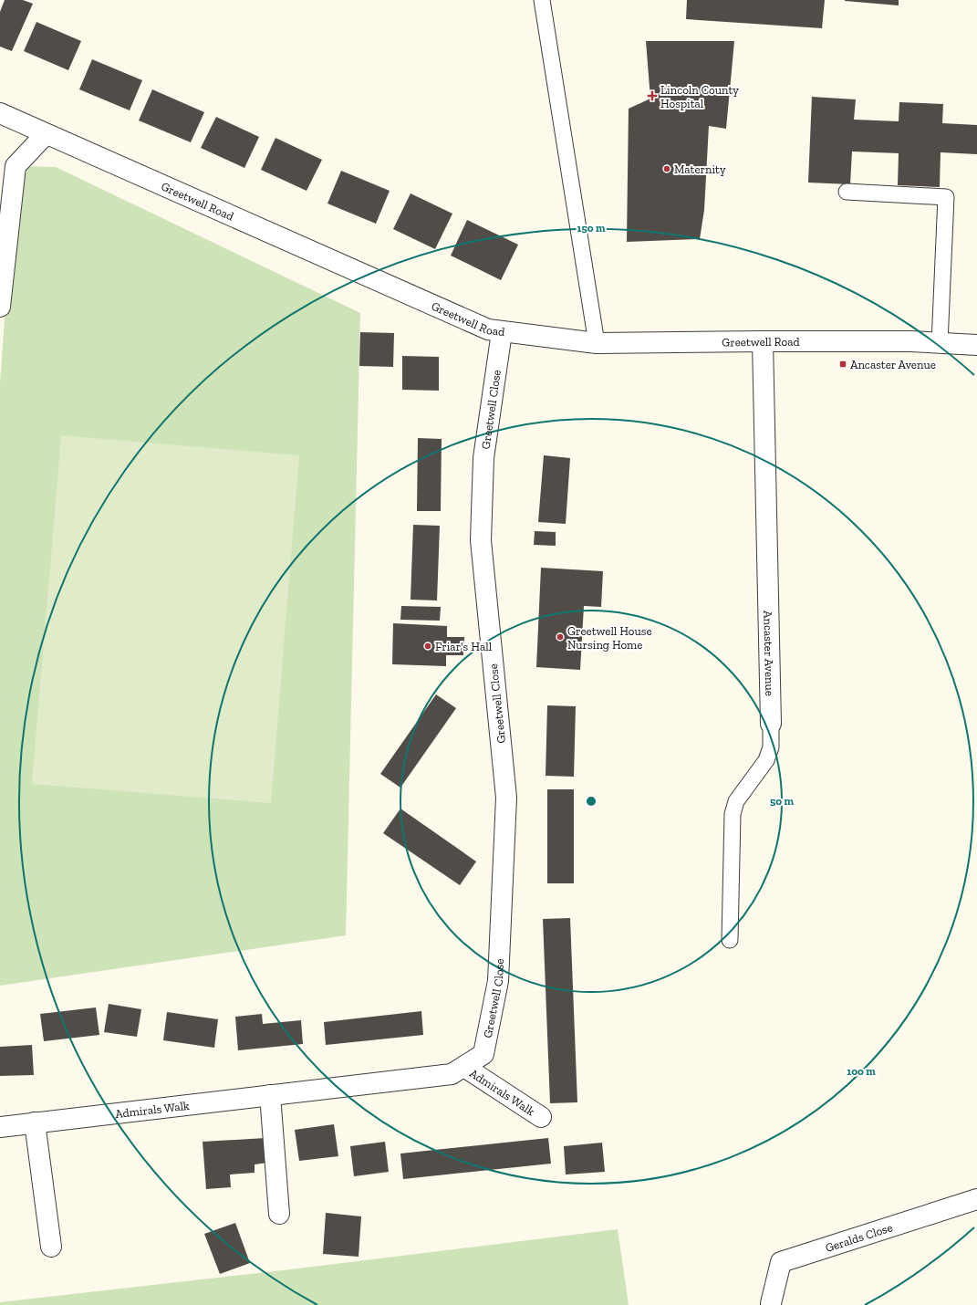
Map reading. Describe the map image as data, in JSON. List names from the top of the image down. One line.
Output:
{"streets":{"street":["Greetwell Road","Greetwell Close","Ancaster Avenue","Admirals Walk","Geralds Close"]},"crossings":[["Greetwell Road","Greetwell Close"],["Greetwell Road","Ancaster Avenue"],["Greetwell Close","Admirals Walk"]],"places":{"health":["Lincoln County Hospital"],"other":["Maternity","Greetwell House Nursing Home","Friar's Hall"],"transit":["Ancaster Avenue"]},"rings":["150 m","50 m","100 m"]}
